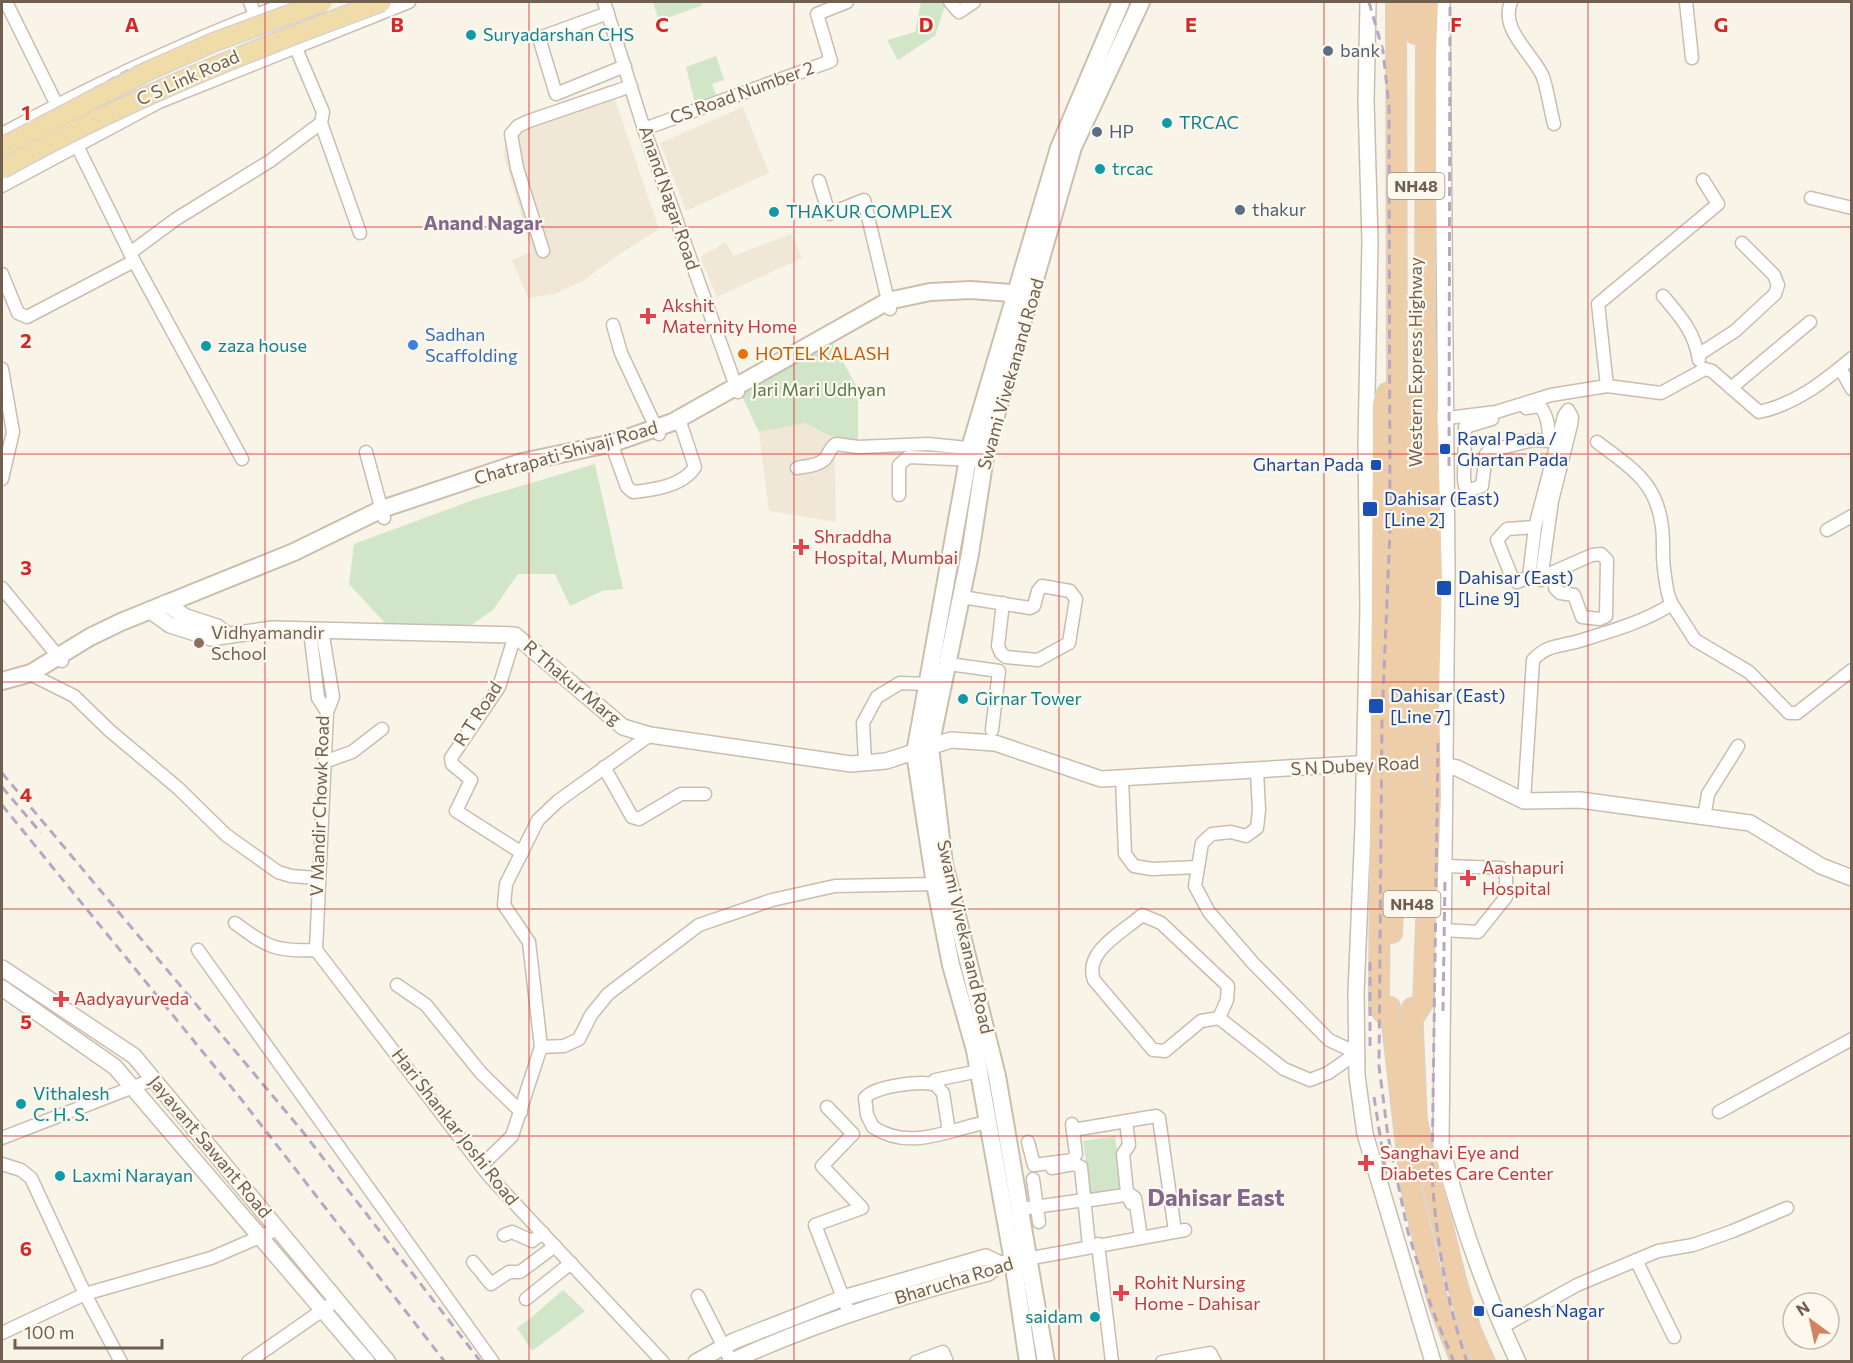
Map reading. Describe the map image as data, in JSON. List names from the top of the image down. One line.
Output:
{"streets":{"highway":["NH48","Western Express Highway"],"main road":["C S Link Road","Swami Vivekanand Road","Chatrapati Shivaji Road"],"street":["CS Road Number 2","Anand Nagar Road","R Thakur Marg","R T Road","S N Dubey Road","V Mandir Chowk Road","Hari Shankar Joshi Road","Jayavant Sawant Road","Bharucha Road"]},"crossings":[["CS Road Number 2","Anand Nagar Road"],["Swami Vivekanand Road","R Thakur Marg"],["Swami Vivekanand Road","S N Dubey Road"],["Swami Vivekanand Road","Bharucha Road"],["R Thakur Marg","R T Road"],["R Thakur Marg","S N Dubey Road"],["R Thakur Marg","V Mandir Chowk Road"],["V Mandir Chowk Road","Hari Shankar Joshi Road"]],"districts":["Anand Nagar","Dahisar East"],"parks":["Jari Mari Udhyan"],"places":{"other":["Suryadarshan CHS","bank","TRCAC","HP","trcac","thakur","THAKUR COMPLEX","Sadhan Scaffolding","zaza house","HOTEL KALASH","Vidhyamandir School","Girnar Tower","Vithalesh C. H. S.","Laxmi Narayan","saidam"],"health":["Akshit Maternity Home","Shraddha Hospital, Mumbai","Aashapuri Hospital","Aadyayurveda","Sanghavi Eye and Diabetes Care Center","Rohit Nursing Home - Dahisar"],"transit":["Raval Pada / Ghartan Pada","Ghartan Pada","Dahisar (East) [Line 2]","Dahisar (East) [Line 9]","Dahisar (East) [Line 7]","Ganesh Nagar"]},"scale_bar":"100 m","north":"top left","grid":{"columns":["A","B","C","D","E","F","G"],"rows":["1","2","3","4","5","6"]}}
